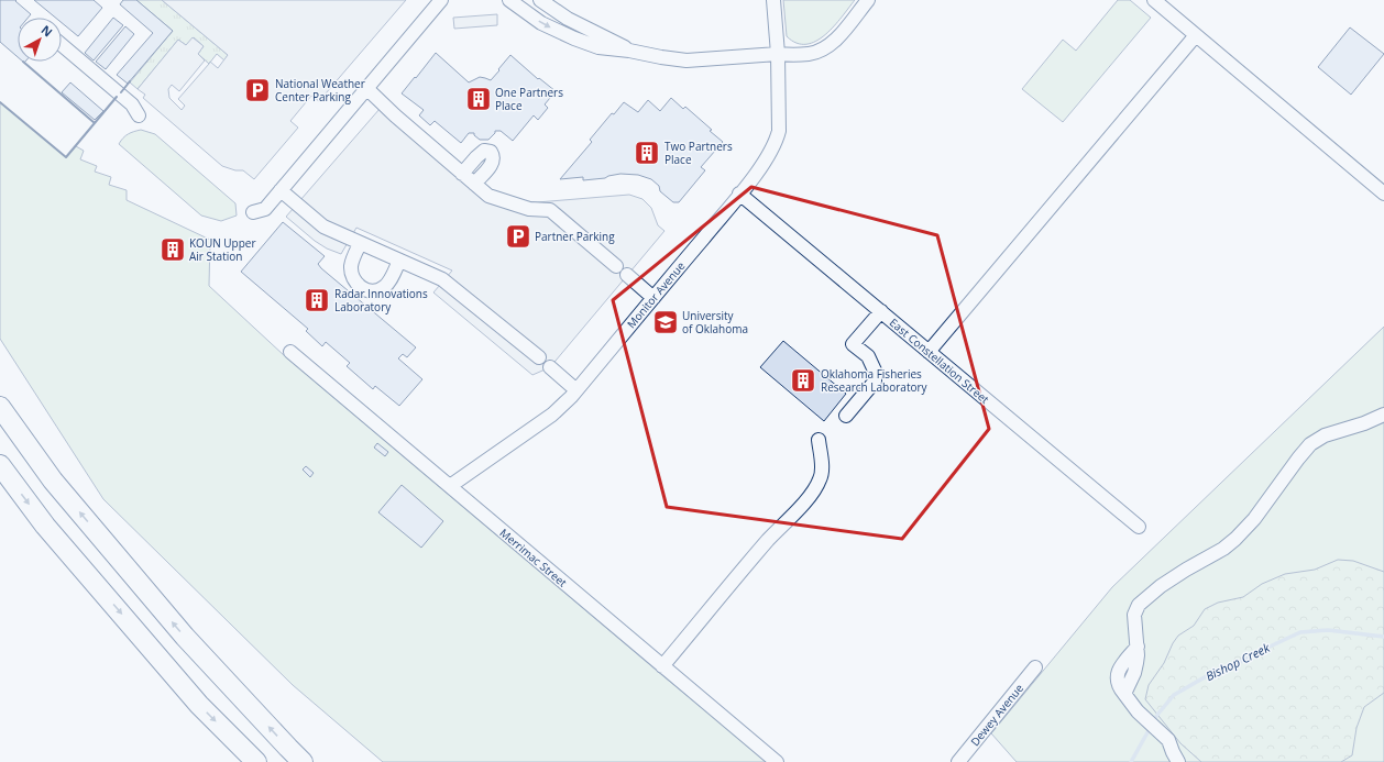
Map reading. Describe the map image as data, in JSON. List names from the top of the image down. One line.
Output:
{"streets":{"street":["Monitor Avenue","East Constellation Street","Merrimac Street","Dewey Avenue"]},"crossings":[["Monitor Avenue","East Constellation Street"],["Monitor Avenue","Merrimac Street"]],"water":["Bishop Creek"],"places":{"parking":["National Weather Center Parking","Partner Parking"],"building":["One Partners Place","Two Partners Place","KOUN Upper Air Station","Radar Innovations Laboratory","Oklahoma Fisheries Research Laboratory"],"school or university":["University of Oklahoma"]},"north":"top right"}
